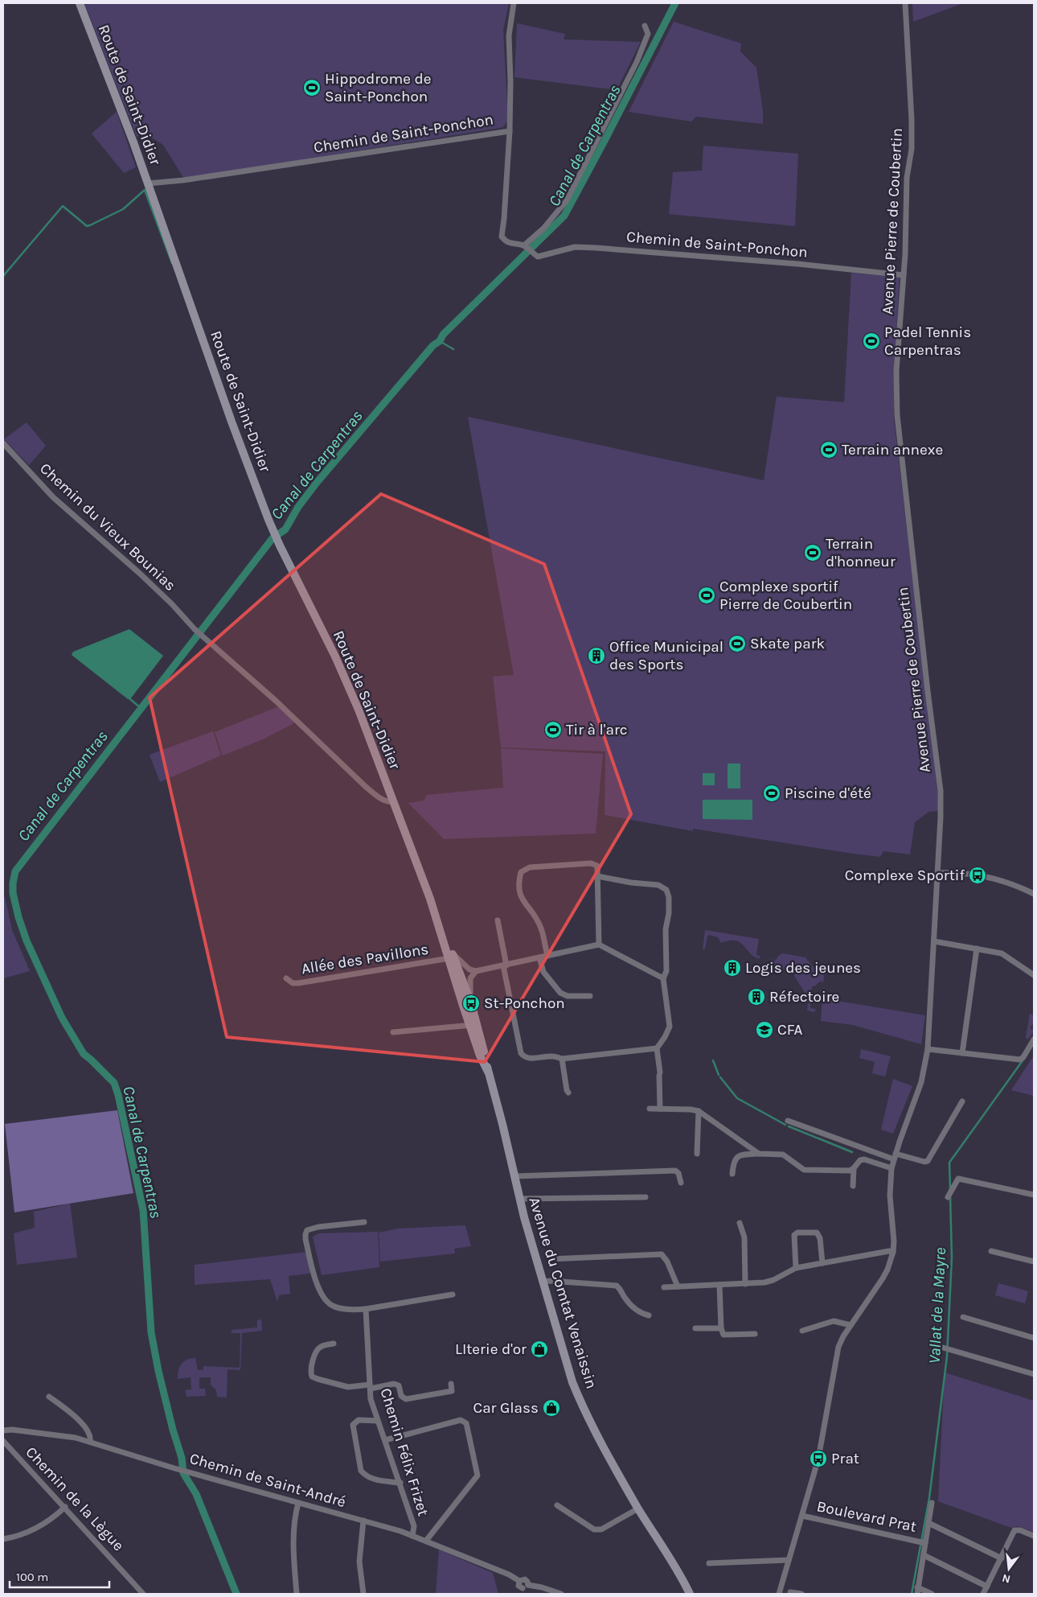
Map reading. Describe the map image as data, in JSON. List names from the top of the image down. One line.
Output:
{"streets":{"main road":["Route de Saint-Didier","Avenue du Comtat Venaissin"],"street":["Chemin de Saint-Ponchon","Avenue Pierre de Coubertin","Chemin du Vieux Bounias","Allée des Pavillons","Chemin Félix Frizet","Chemin de Saint-André","Chemin de la Lègue","Boulevard Prat"]},"crossings":[["Route de Saint-Didier","Chemin de Saint-Ponchon"],["Route de Saint-Didier","Chemin du Vieux Bounias"],["Route de Saint-Didier","Avenue du Comtat Venaissin"],["Chemin de Saint-Ponchon","Avenue Pierre de Coubertin"],["Chemin du Vieux Bounias","Avenue du Comtat Venaissin"],["Allée des Pavillons","Avenue du Comtat Venaissin"],["Chemin Félix Frizet","Chemin de Saint-André"]],"water":["Canal de Carpentras","Vallat de la Mayre"],"places":{"sports":["Hippodrome de Saint-Ponchon","Padel Tennis Carpentras","Terrain annexe","Terrain d'honneur","Complexe sportif Pierre de Coubertin","Skate park","Tir à l'arc","Piscine d'été"],"building":["Office Municipal des Sports","Logis des jeunes","Réfectoire"],"bus stop":["Complexe Sportif","St-Ponchon","Prat"],"school or university":["CFA"],"shop":["LIterie d'or","Car Glass"]},"scale_bar":"100 m","north":"bottom"}
